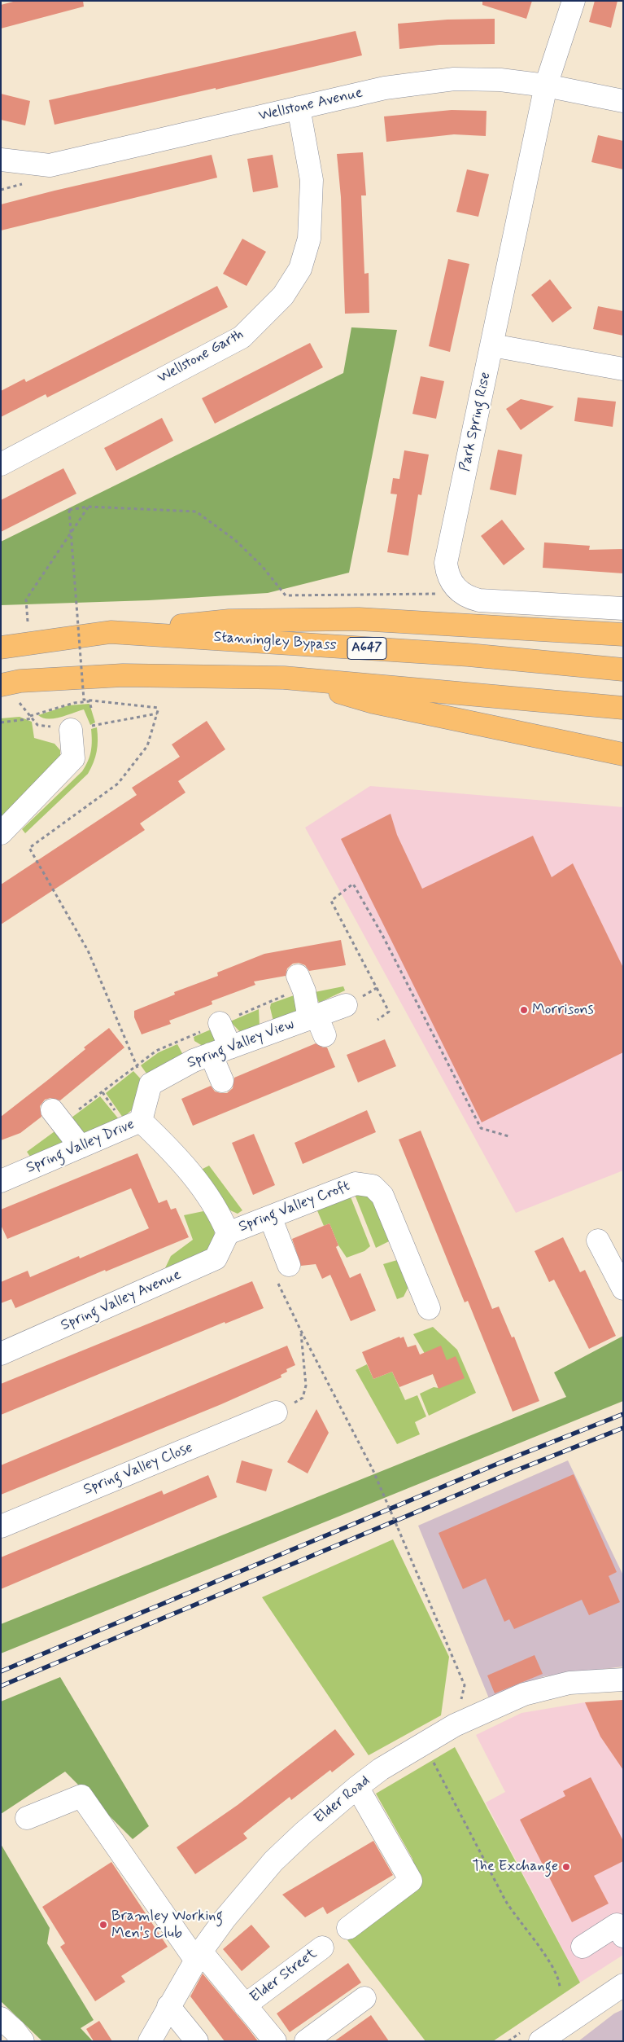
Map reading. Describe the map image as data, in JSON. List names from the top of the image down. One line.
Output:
{"streets":{"highway":["Stanningley Bypass","A647"],"street":["Wellstone Avenue","Wellstone Garth","Park Spring Rise","Spring Valley View","Spring Valley Drive","Spring Valley Croft","Spring Valley Avenue","Spring Valley Close","Elder Road","Elder Street"]},"crossings":[["Wellstone Avenue","Wellstone Garth"],["Wellstone Avenue","Park Spring Rise"],["Stanningley Bypass","A647"],["Spring Valley Drive","Spring Valley Croft"],["Spring Valley Drive","Spring Valley Avenue"],["Spring Valley Croft","Spring Valley Avenue"]],"places":["Morrisons","The Exchange","Bramley Working Men's Club"]}
